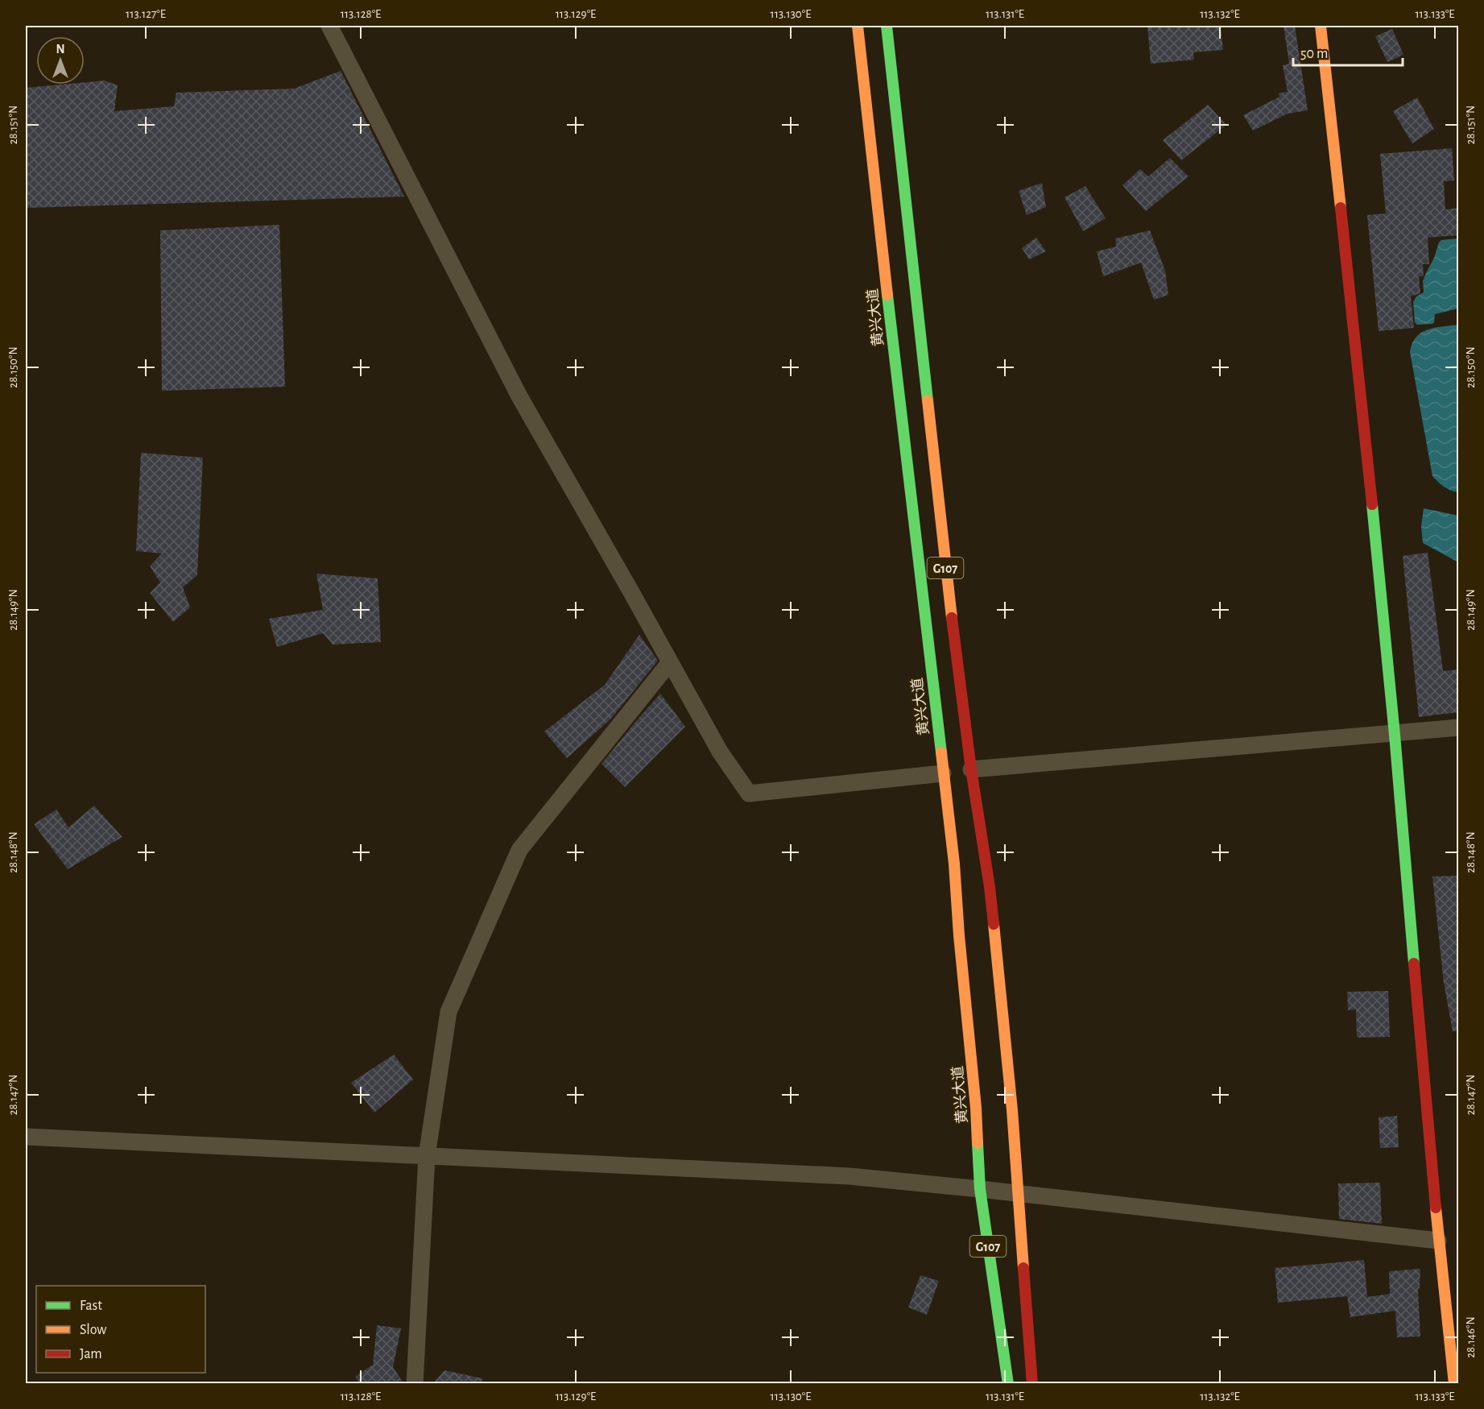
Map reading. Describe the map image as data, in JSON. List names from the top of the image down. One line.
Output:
{"streets":{"main road":["黄兴大道","G107"]},"legend":["Fast","Slow","Jam"],"scale_bar":"50 m","north":"top","coordinates":["113.127°E","113.128°E","113.129°E","113.130°E","113.131°E","113.132°E","113.133°E","28.151°N","28.150°N","28.149°N","28.148°N","28.147°N","28.146°N"]}
